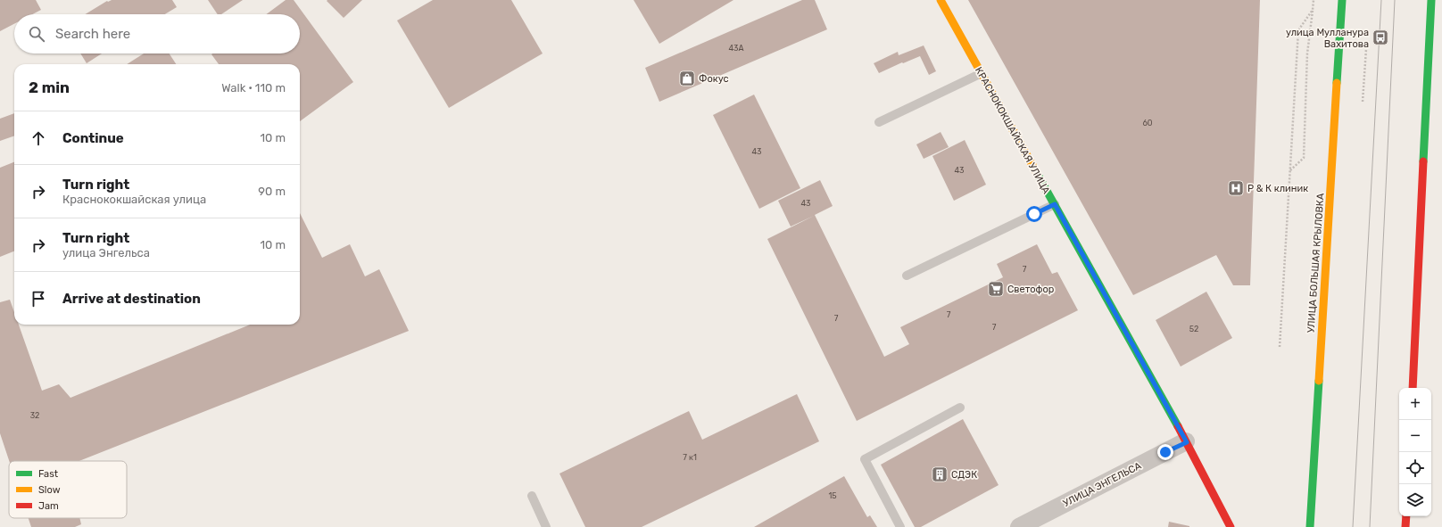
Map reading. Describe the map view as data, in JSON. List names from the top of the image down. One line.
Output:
{"streets":{"main road":["КРАСНОКОКШАЙСКАЯ УЛИЦА","УЛИЦА БОЛЬШАЯ КРЫЛОВКА"],"street":["УЛИЦА ЭНГЕЛЬСА"]},"crossings":[["КРАСНОКОКШАЙСКАЯ УЛИЦА","УЛИЦА ЭНГЕЛЬСА"]],"places":{"bus stop":["улица Мулланура Вахитова"],"shop":["Фокус"],"hospital":["Р & К клиник"],"supermarket":["Светофор"],"building":["СДЭК"]},"house_numbers":["43А","60","43","43","43","7","7","7","7","52","32","7 к1","15"],"legend":["Fast","Slow","Jam"],"page":{"search":"Search here","heading":["2 min","Walk · 110 m"],"list":[["Continue","10 m"],["Turn right","Краснококшайская улица","90 m"],["Turn right","улица Энгельса","10 m"],"Arrive at destination"],"map_buttons":["+","−"]}}
